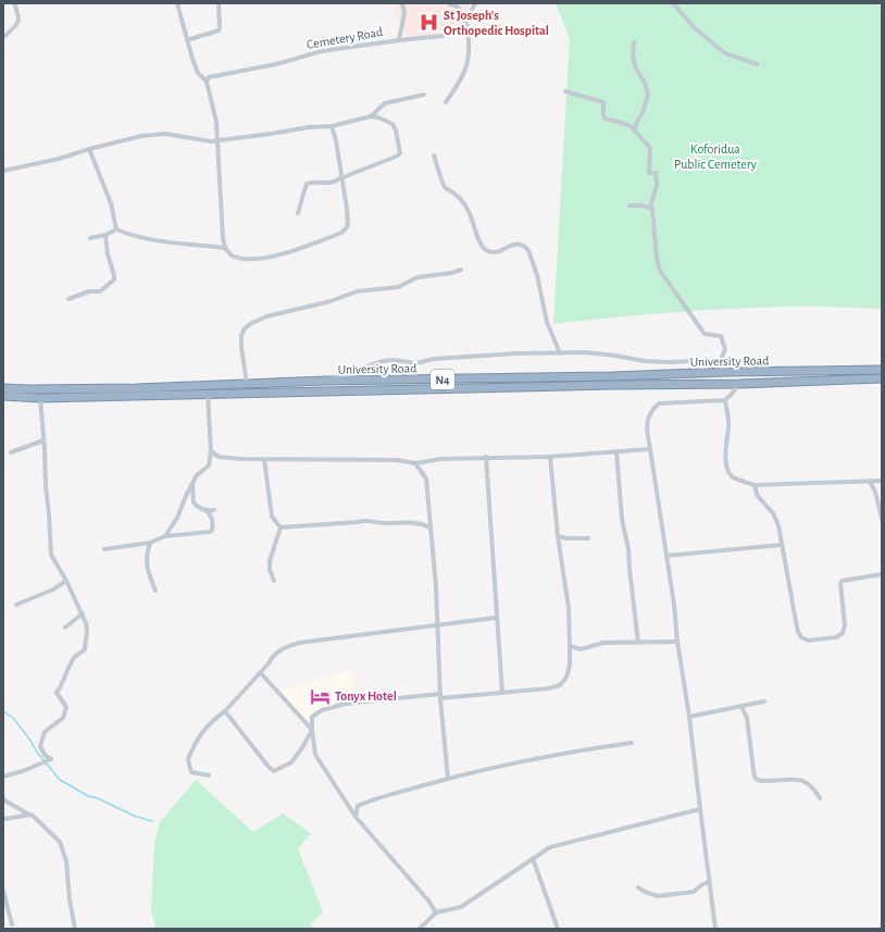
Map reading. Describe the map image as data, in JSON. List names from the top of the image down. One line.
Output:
{"streets":{"highway":["University Road","N4"],"street":["Cemetery Road"]},"parks":["Koforidua Public Cemetery"],"places":{"hospital":["St Joseph's Orthopedic Hospital"],"hotel":["Tonyx Hotel"]}}
